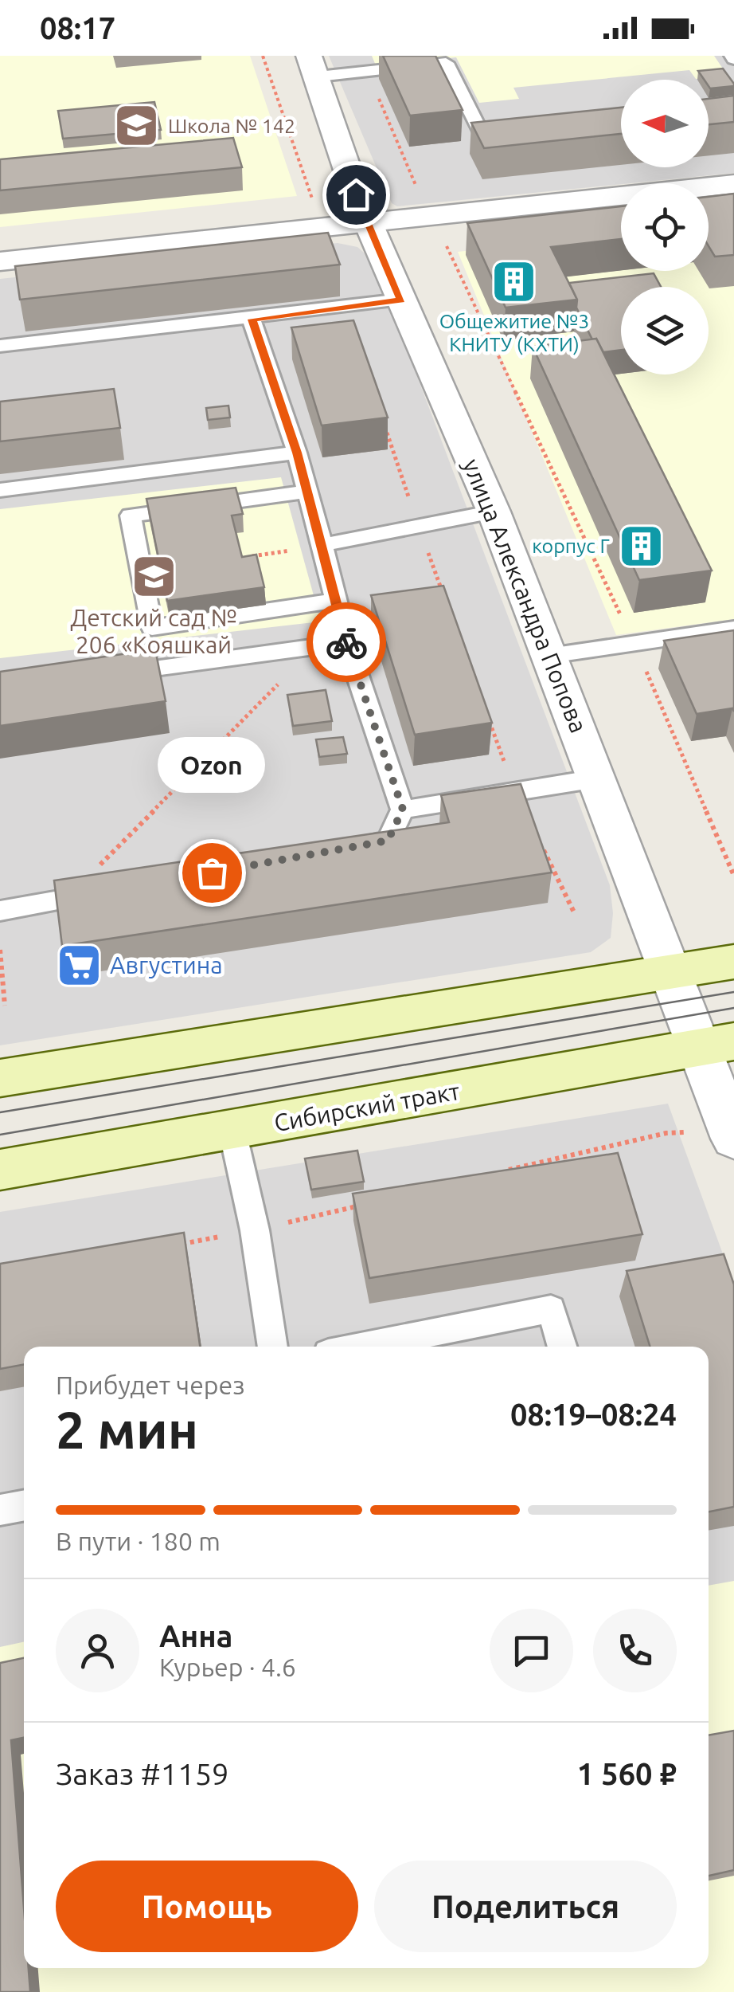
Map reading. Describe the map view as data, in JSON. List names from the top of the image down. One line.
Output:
{"streets":{"main road":["Сибирский тракт"],"street":["улица Александра Попова"]},"crossings":[["улица Александра Попова","Сибирский тракт"]],"places":{"school or university":["Школа № 142","Детский сад № 206 «Кояшкай"],"building":["Общежитие №3 КНИТУ (КХТИ)","корпус Г"],"other":["Ozon"],"supermarket":["Августина"]},"north":"left","page":{"status":"08:17","bubble":"Ozon","heading":["2 мин","Прибудет через","08:19–08:24"],"panel":["Анна","Курьер · 4.6","Заказ #1159","1 560 ₽"],"bar":"В пути · 180 m","buttons":["Помощь","Поделиться"]}}
